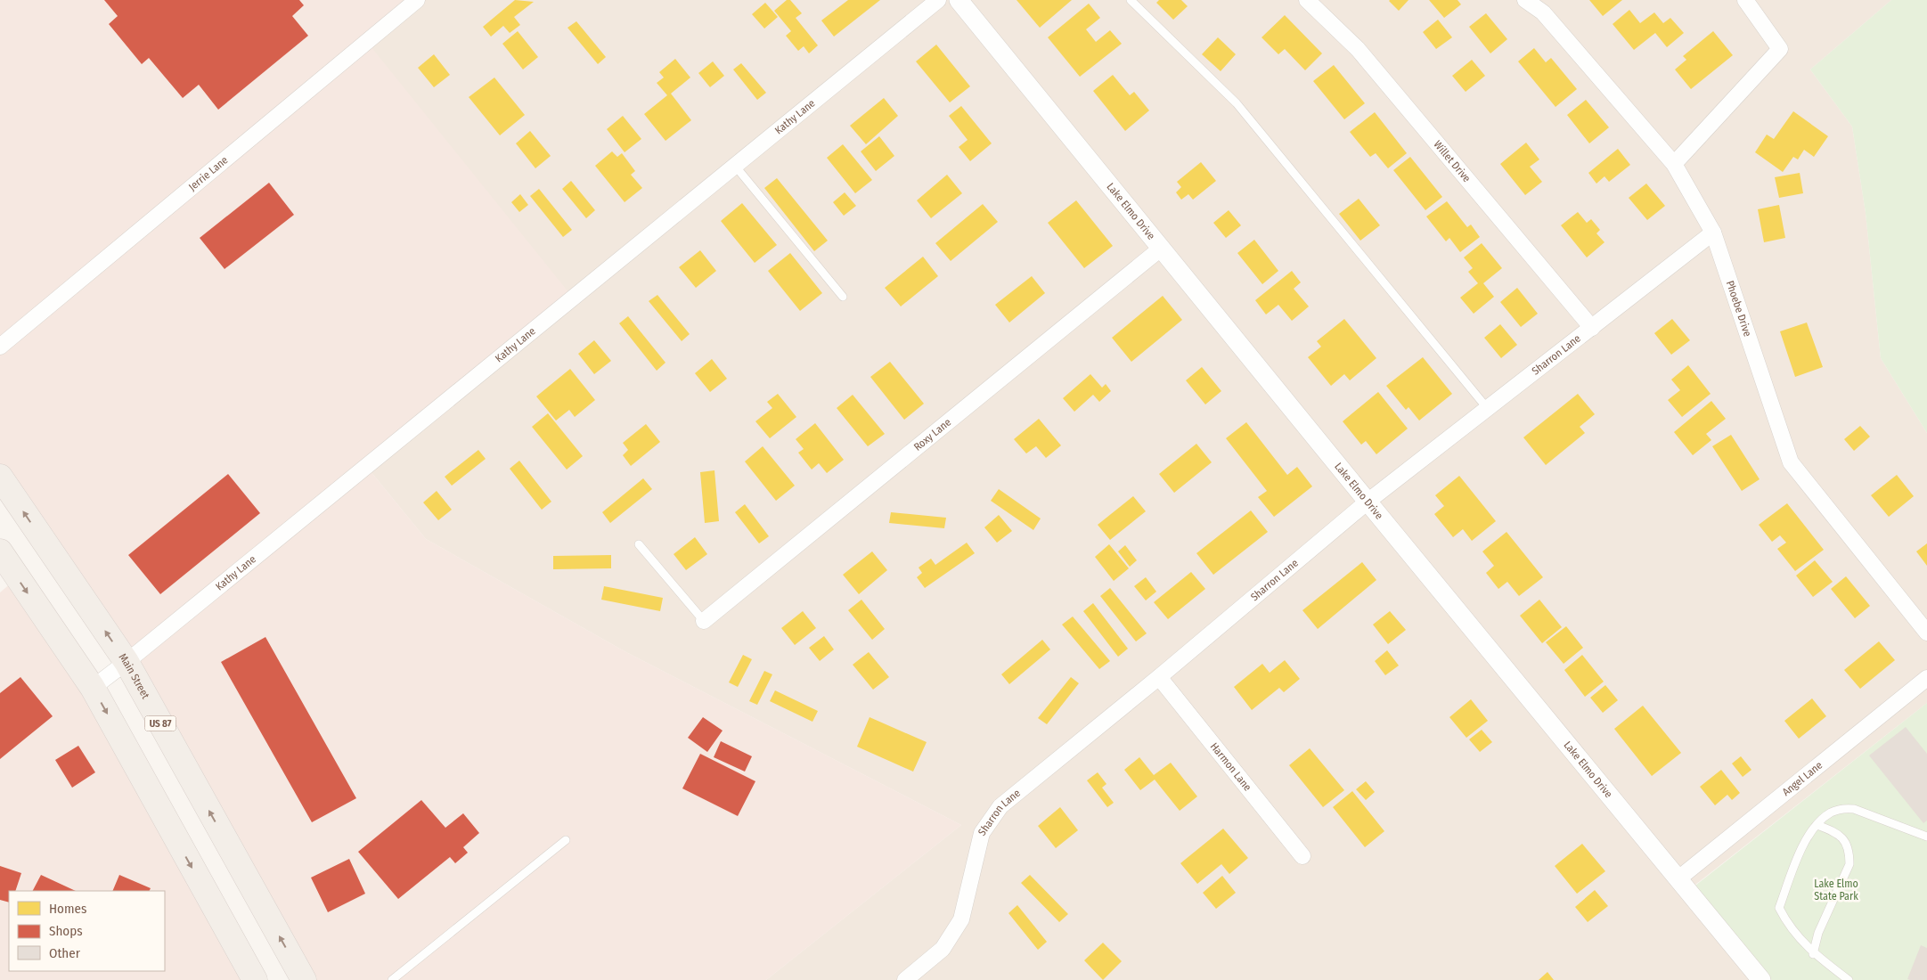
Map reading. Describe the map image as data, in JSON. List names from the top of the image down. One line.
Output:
{"streets":{"main road":["Main Street","US 87"],"street":["Kathy Lane","Willet Drive","Jerrie Lane","Lake Elmo Drive","Phoebe Drive","Sharron Lane","Roxy Lane","Harmon Lane","Angel Lane"]},"crossings":[["Kathy Lane","Main Street"],["Willet Drive","Sharron Lane"],["Lake Elmo Drive","Sharron Lane"],["Lake Elmo Drive","Roxy Lane"],["Lake Elmo Drive","Angel Lane"],["Phoebe Drive","Sharron Lane"],["Sharron Lane","Harmon Lane"]],"parks":["Lake Elmo State Park"],"legend":["Homes","Shops","Other"]}
